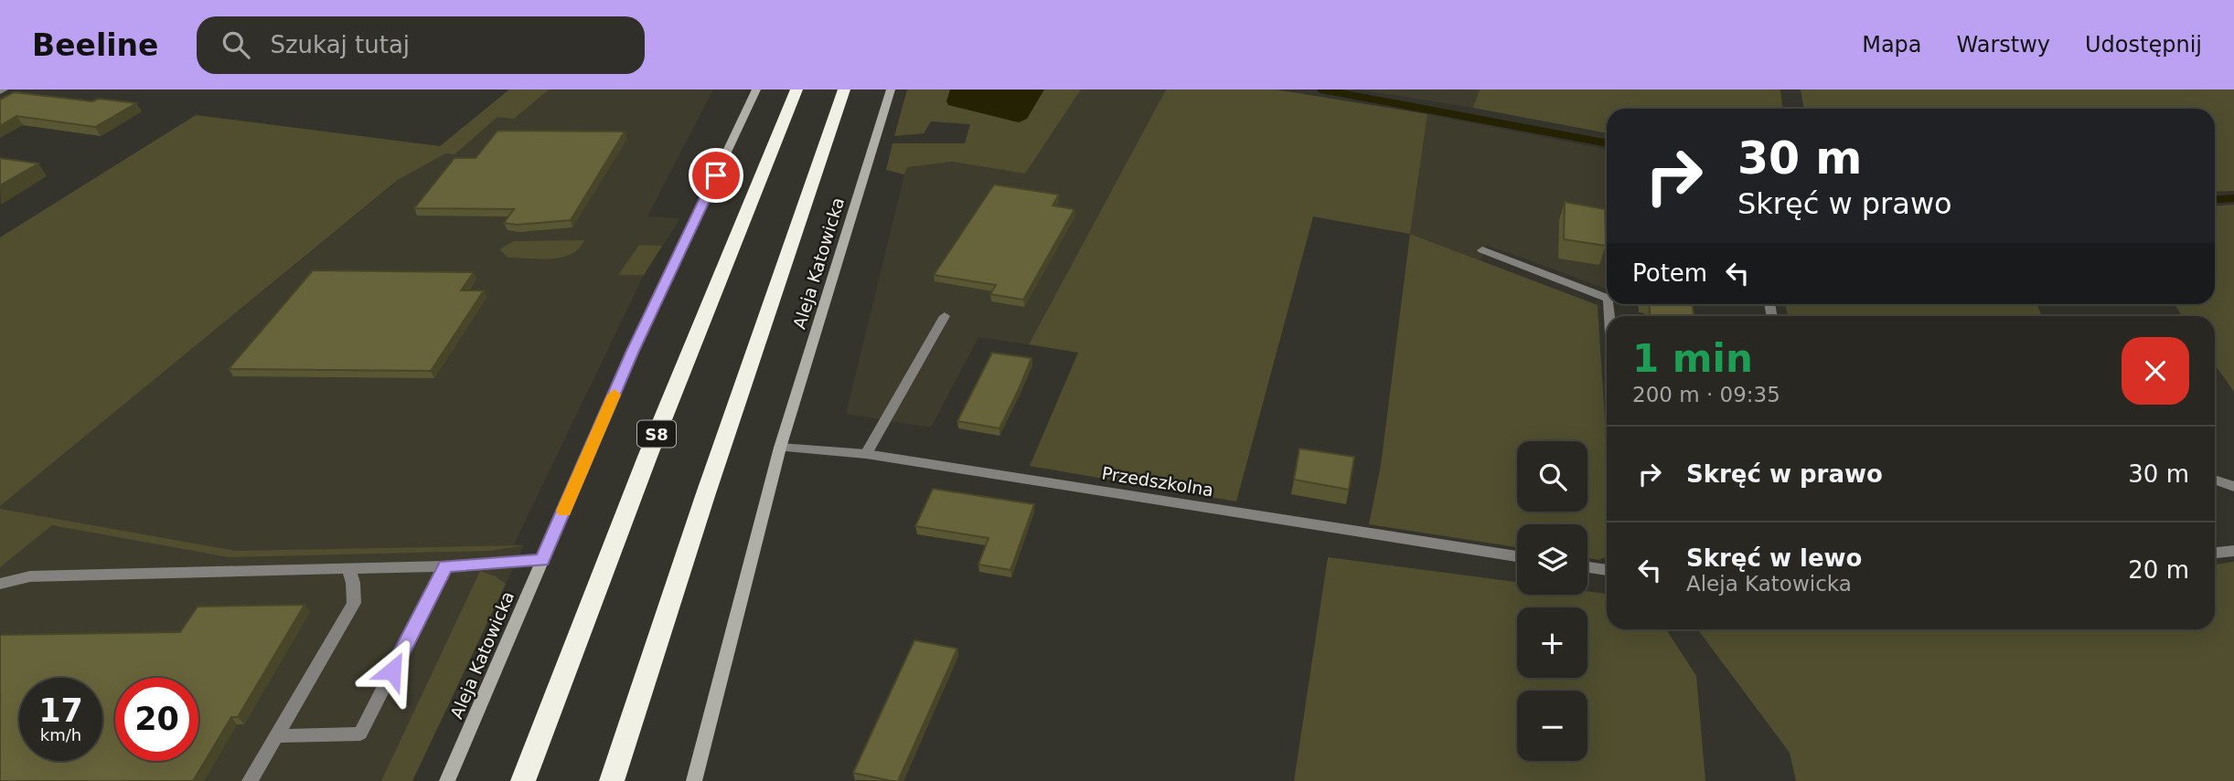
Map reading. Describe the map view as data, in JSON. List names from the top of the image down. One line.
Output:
{"streets":{"highway":["S8"],"street":["Aleja Katowicka","Przedszkolna"]},"crossings":[["Aleja Katowicka","Przedszkolna"]],"page":{"header":"Beeline","search":"Szukaj tutaj","nav":["Mapa","Warstwy","Udostępnij"],"turn":["30 m","Skręć w prawo"],"then":"Potem","heading":["1 min","200 m · 09:35"],"list":[{"name":"Skręć w prawo","value":"30 m"},{"name":"Skręć w lewo","note":"Aleja Katowicka","value":"20 m"}],"map_buttons":["+","−"],"speed":"17 km/h","limit":"20"}}
